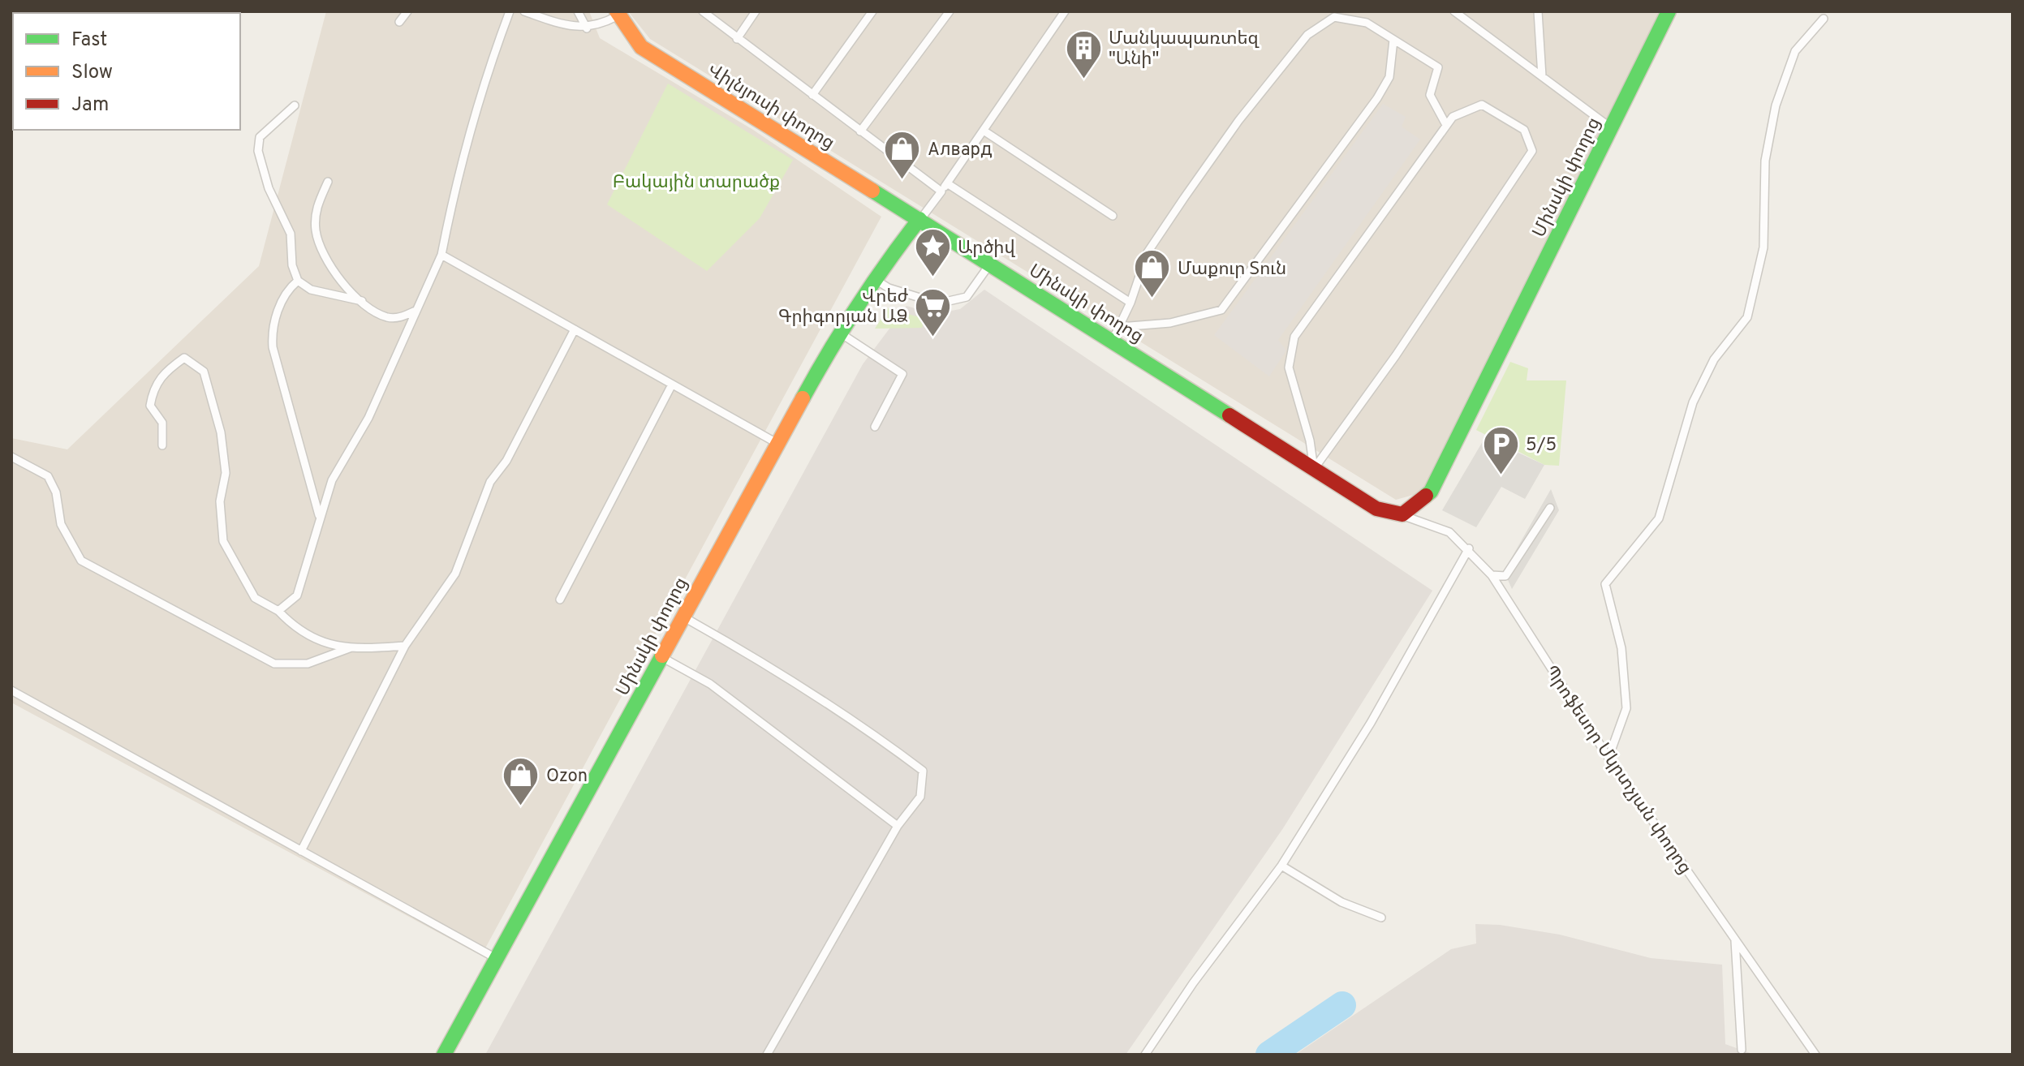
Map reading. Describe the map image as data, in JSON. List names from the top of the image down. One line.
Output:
{"streets":{"main road":["Վիլնյուսի փողոց","Մինսկի փողոց"],"lane":["Պրոֆեսոր Մկրտչյան փողոց"]},"crossings":[["Վիլնյուսի փողոց","Մինսկի փողոց"],["Մինսկի փողոց","Պրոֆեսոր Մկրտչյան փողոց"]],"parks":["Բակային տարածք"],"places":{"building":["Մանկապառտեզ \"Անի\""],"shop":["Алвард","Մաքուր Տուն","Ozon"],"place":["Արծիվ"],"supermarket":["Վրեժ Գրիգորյան ԱՁ"],"parking":["5/5"]},"legend":["Fast","Slow","Jam"]}
